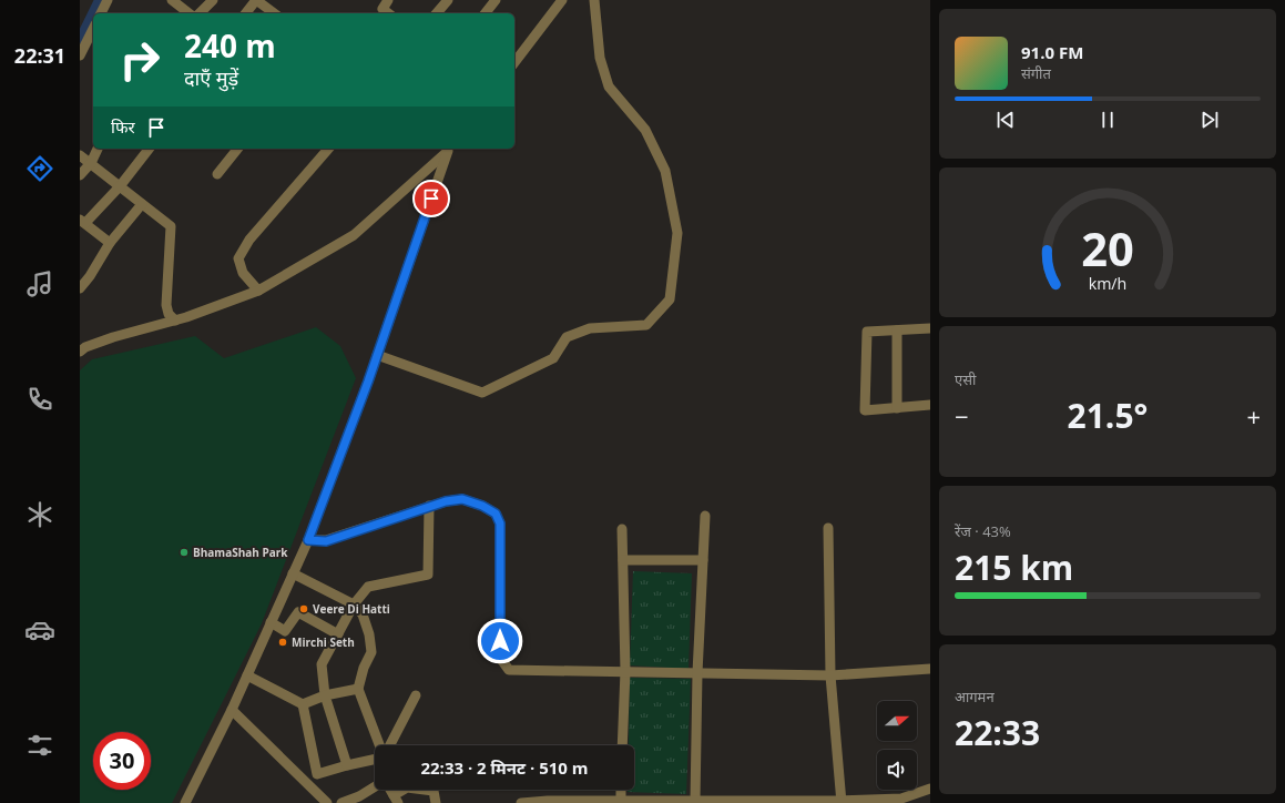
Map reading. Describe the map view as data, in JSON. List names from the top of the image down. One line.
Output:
{"places":["BhamaShah Park","Veere Di Hatti","Mirchi Seth"],"north":"right","page":{"tabs":"22:31","turn":["240 m","दाएँ मुड़ें"],"song":["91.0 FM","संगीत"],"then":"फिर","tile":["एसी",["रेंज · 43%","215 km"],["आगमन","22:33"]],"heat":["−","21.5°","+"],"limit":"30","trip":"22:33 · 2 मिनट · 510 m","gauge":["20","km/h"]}}
